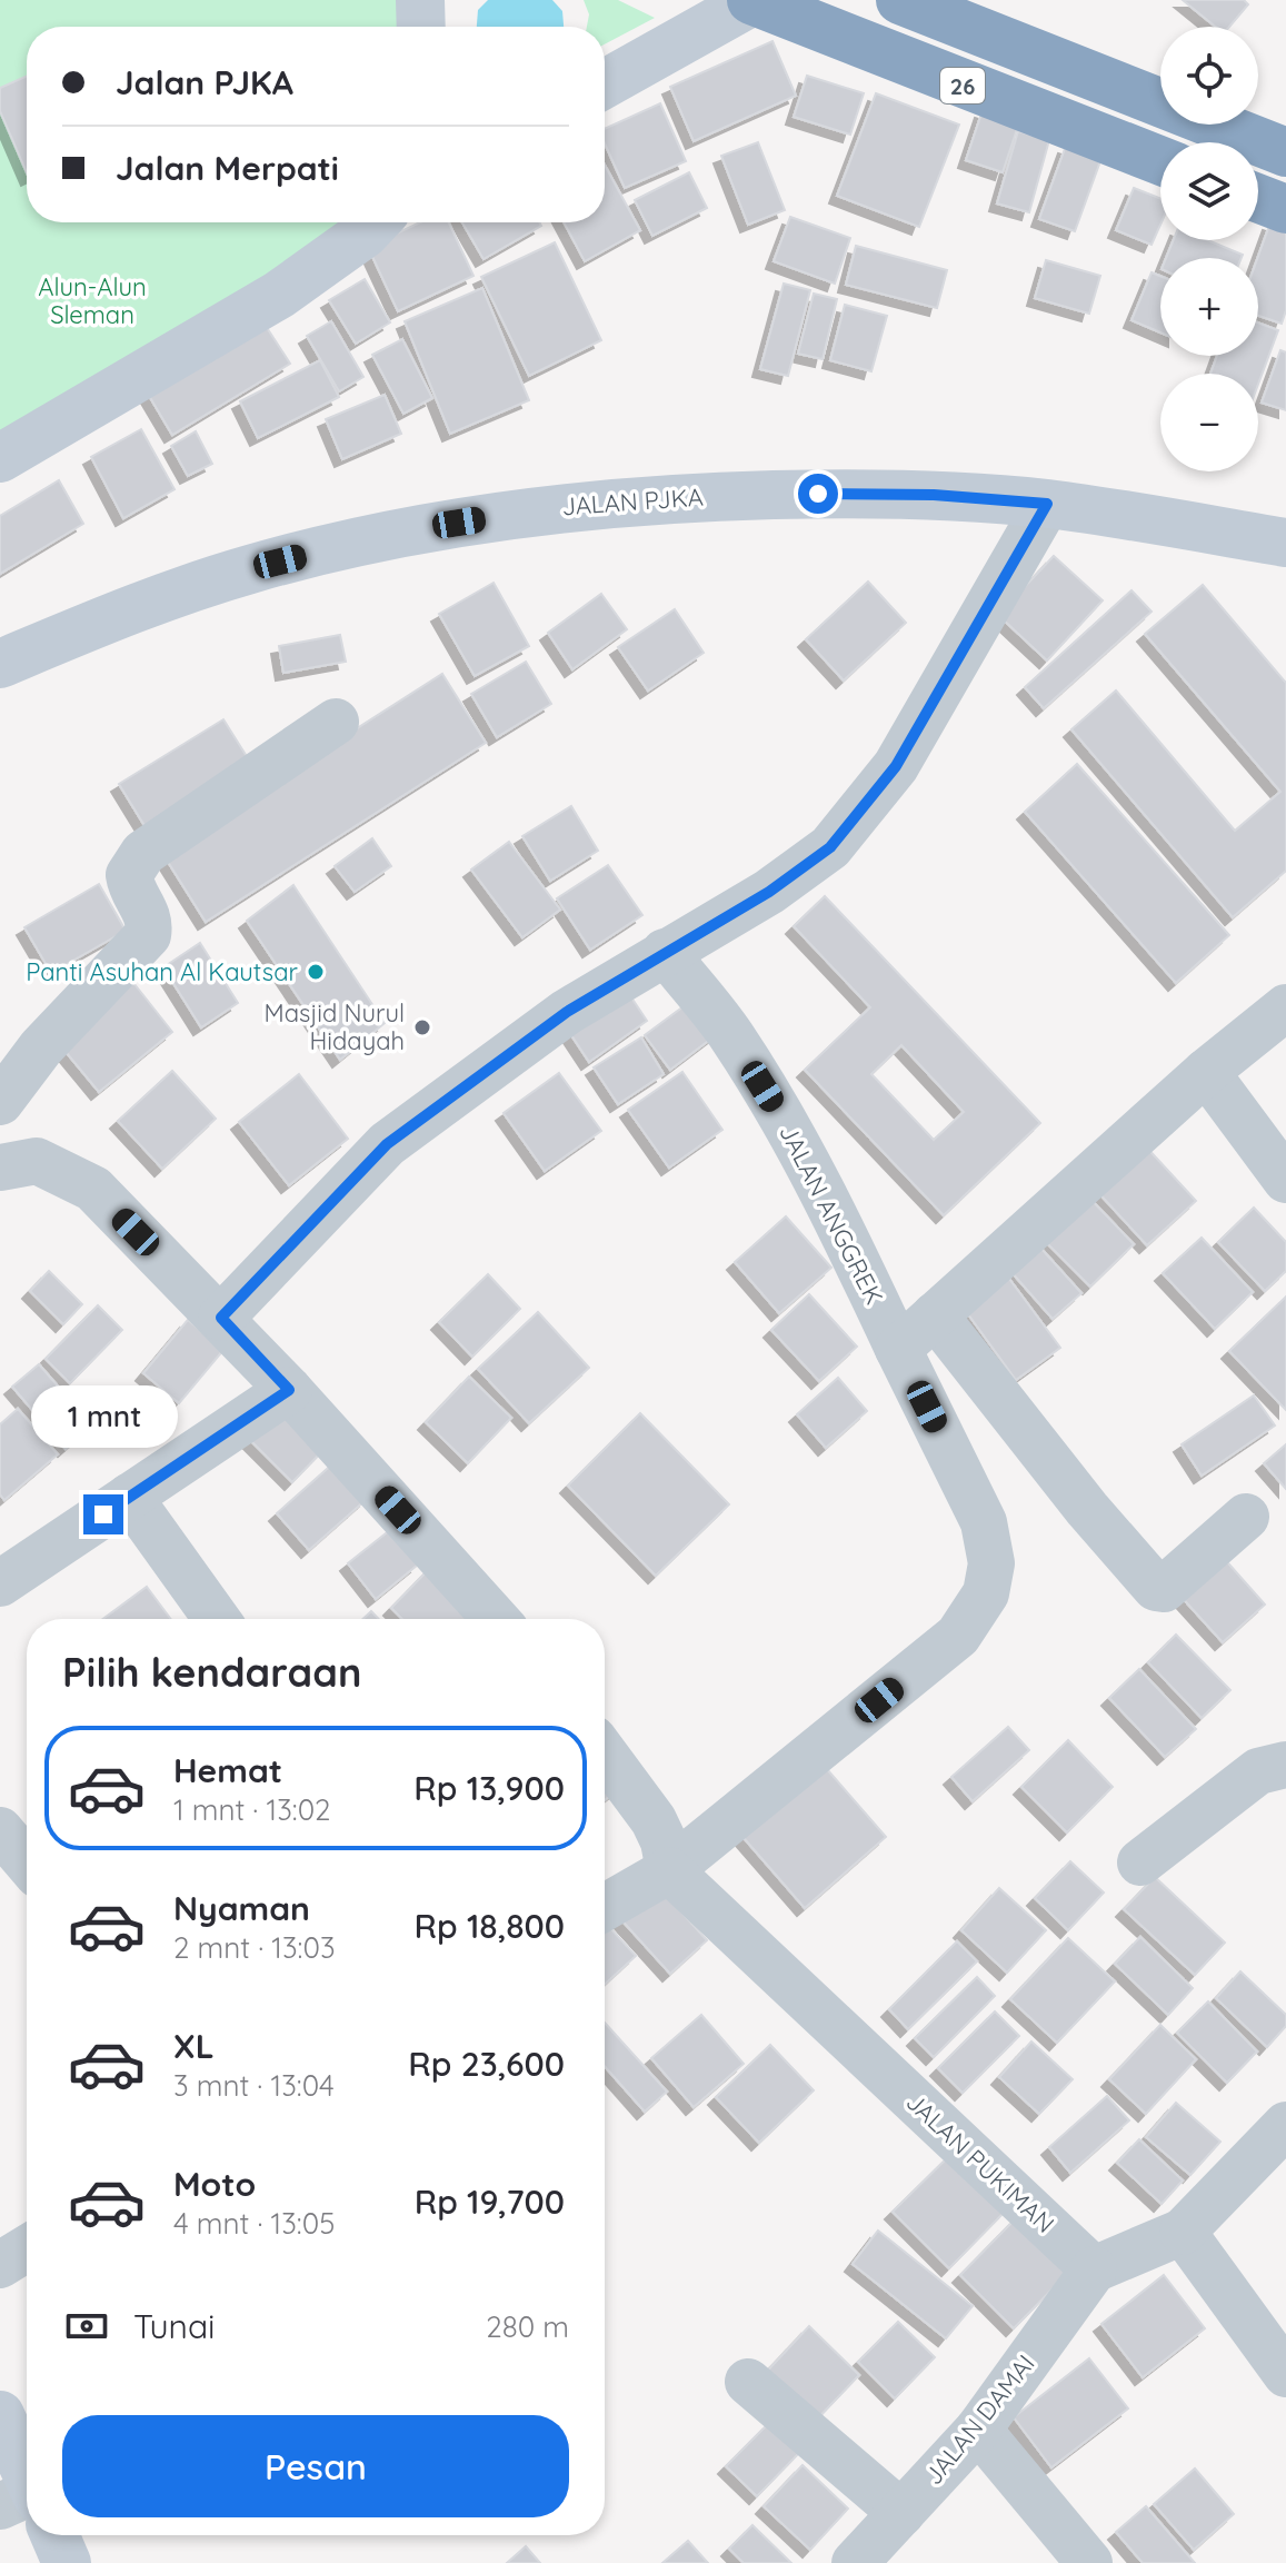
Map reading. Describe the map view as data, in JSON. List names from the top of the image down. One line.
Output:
{"streets":{"highway":["26"],"main road":["JALAN PJKA"],"street":["JALAN ANGGREK","JALAN PUKIMAN","JALAN DAMAI"]},"crossings":[["JALAN ANGGREK","JALAN PUKIMAN"],["JALAN PUKIMAN","JALAN DAMAI"]],"parks":["Alun-Alun Sleman"],"places":["Panti Asuhan Al Kautsar","Masjid Nurul Hidayah"],"page":{"map_buttons":["+","−"],"banner":["Jalan PJKA","Jalan Merpati"],"bubble":"1 mnt","heading":"Pilih kendaraan","list":[{"name":"Hemat","note":"1 mnt · 13:02","value":"Rp 13,900"},{"name":"Nyaman","note":"2 mnt · 13:03","value":"Rp 18,800"},{"name":"XL","note":"3 mnt · 13:04","value":"Rp 23,600"},{"name":"Moto","note":"4 mnt · 13:05","value":"Rp 19,700"}],"pay":["Tunai","280 m"],"buttons":"Pesan"}}
